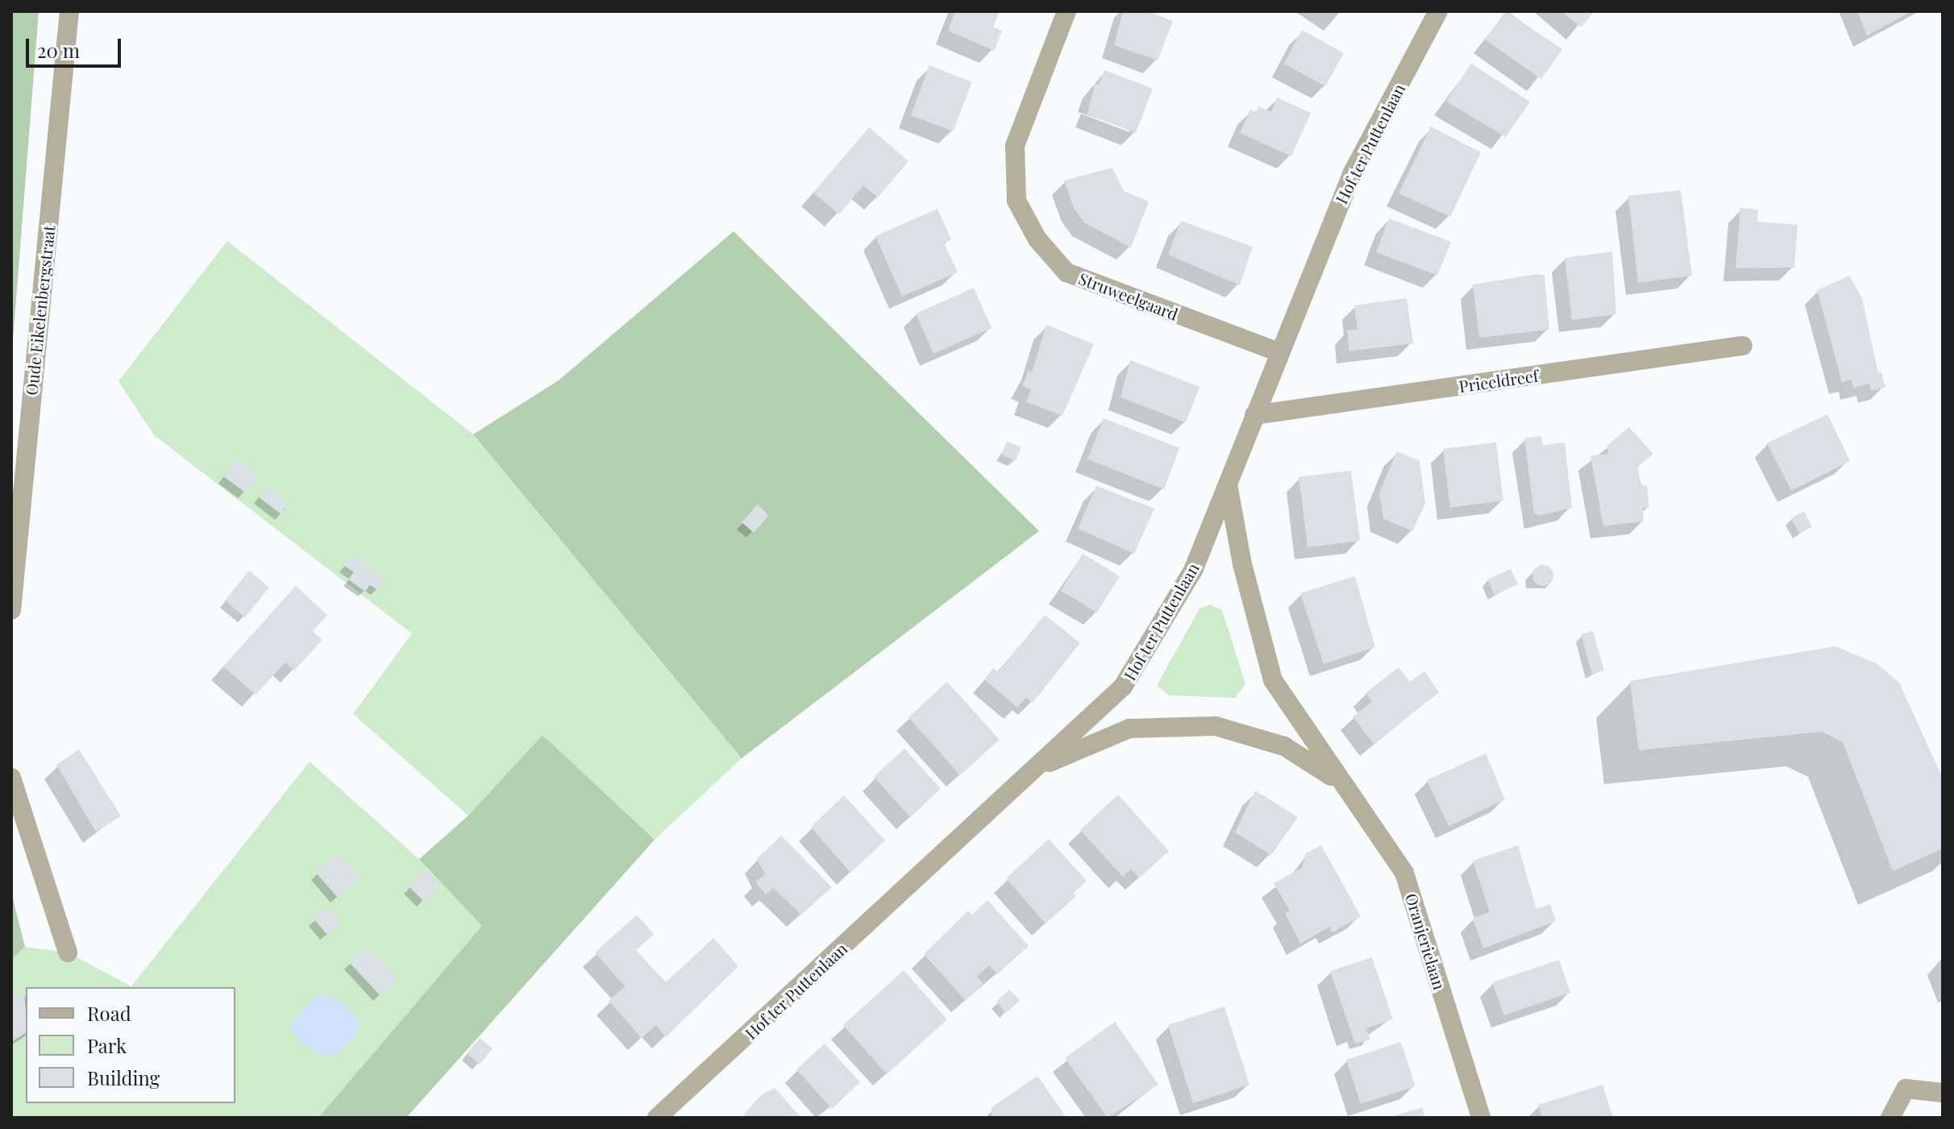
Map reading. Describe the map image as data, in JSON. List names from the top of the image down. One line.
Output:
{"streets":{"street":["Hof ter Puttenlaan","Struweelgaard","Oude Eikelenbergstraat","Prieeldreef","Oranjerielaan"]},"crossings":[["Hof ter Puttenlaan","Struweelgaard"],["Hof ter Puttenlaan","Prieeldreef"],["Hof ter Puttenlaan","Oranjerielaan"]],"legend":["Road","Park","Building"],"scale_bar":"20 m"}
